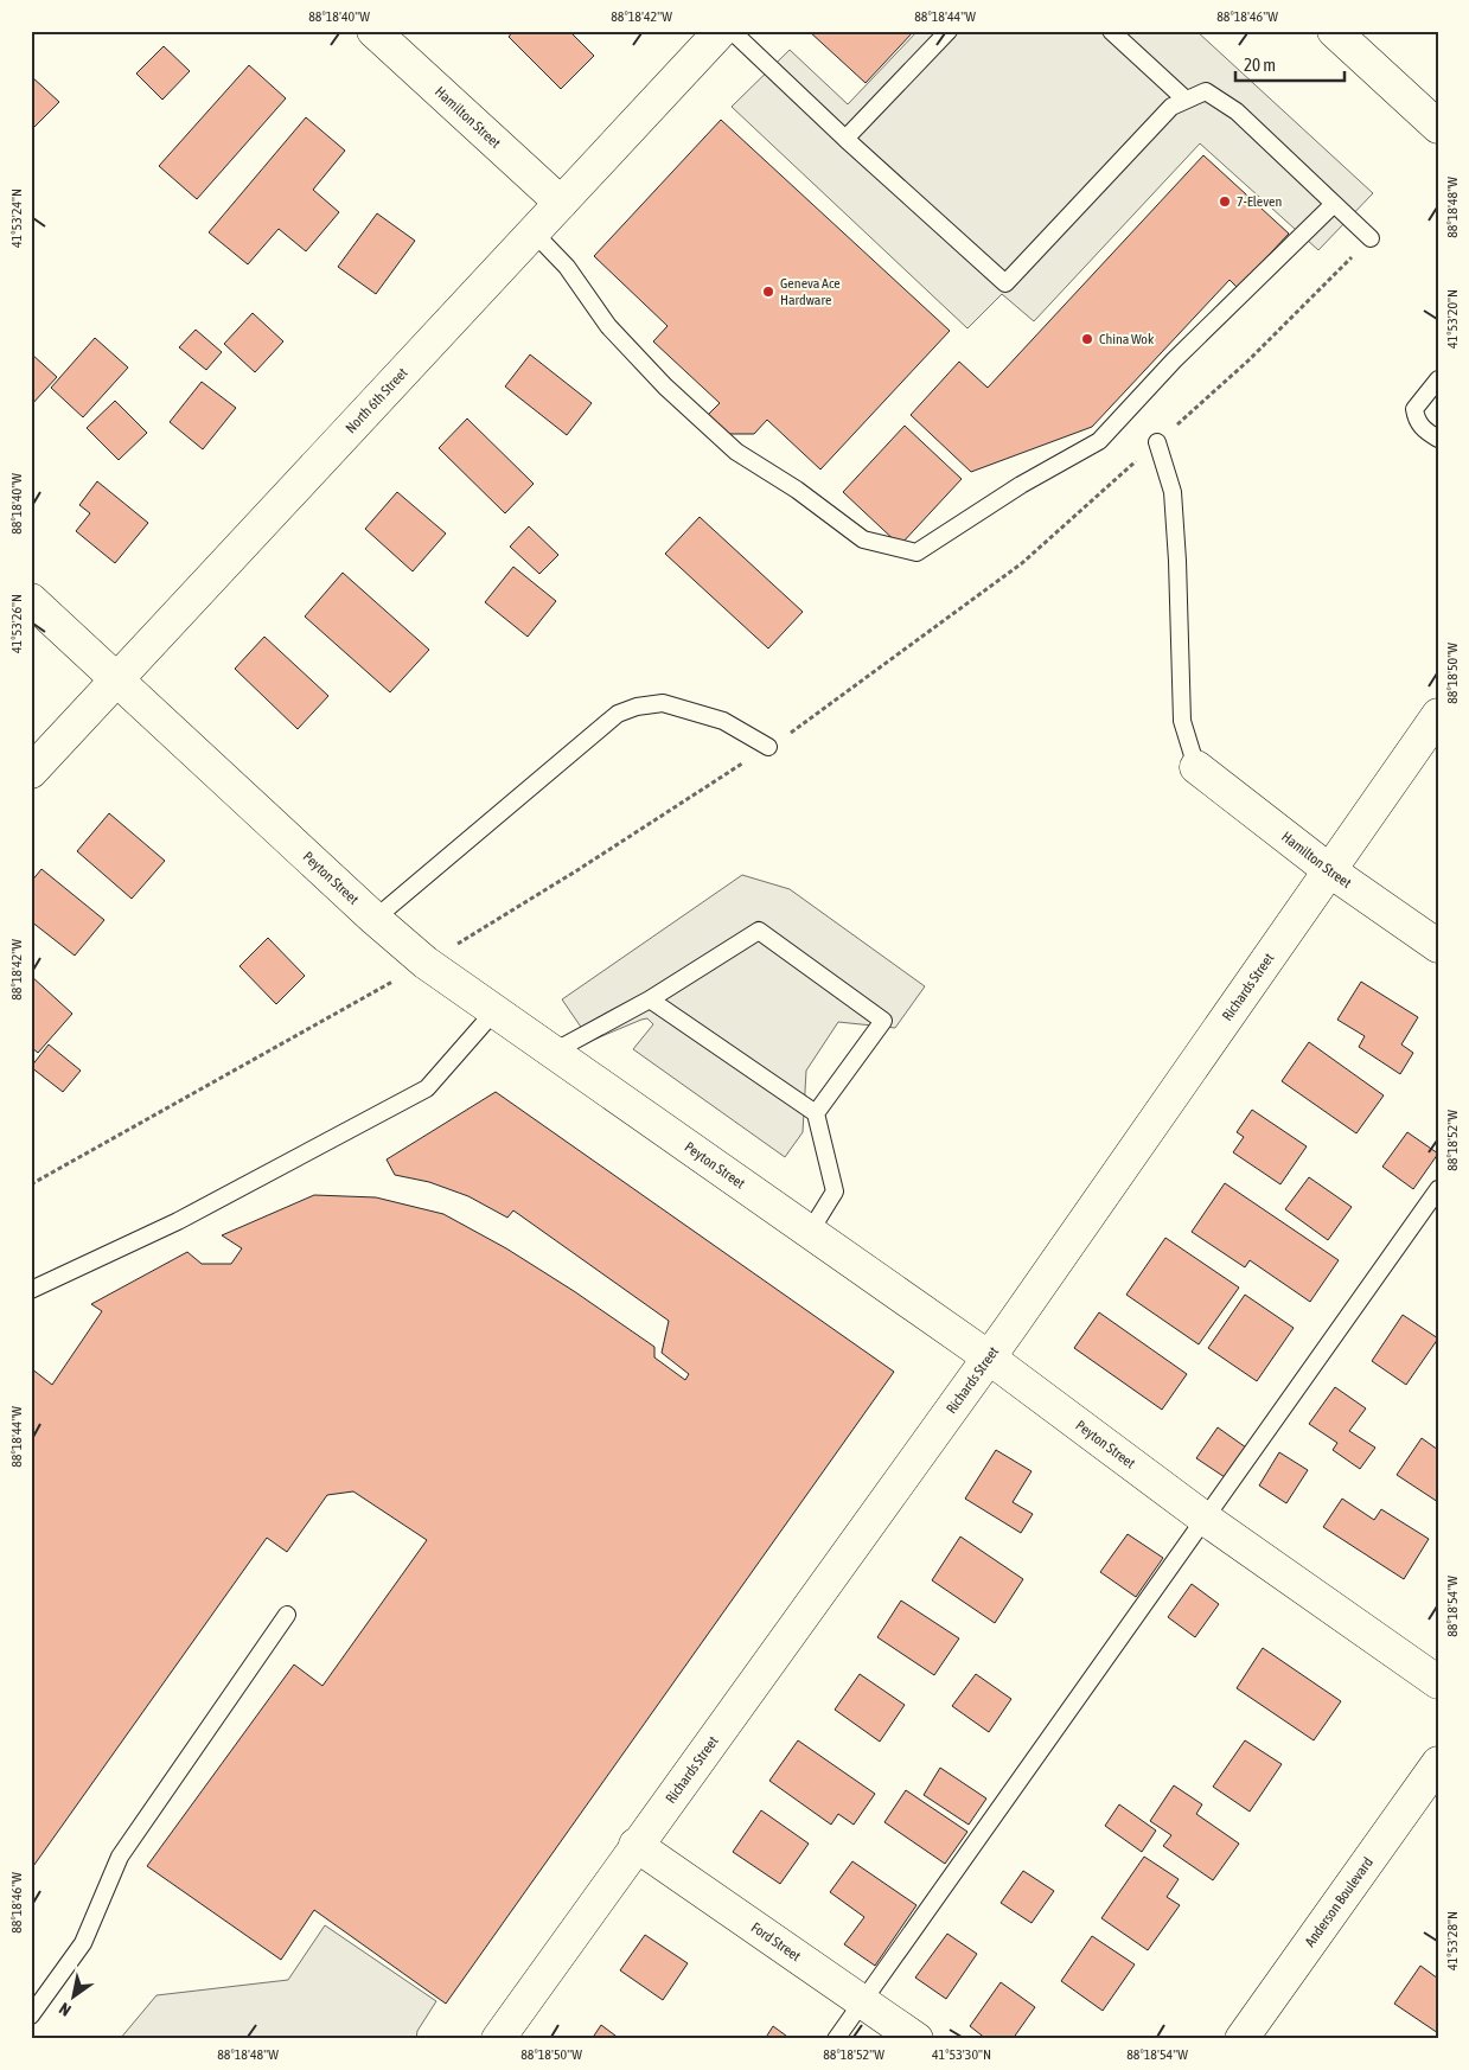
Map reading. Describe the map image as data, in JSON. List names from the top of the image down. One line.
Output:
{"streets":{"street":["Hamilton Street","North 6th Street","Peyton Street","Richards Street","Anderson Boulevard","Ford Street"]},"crossings":[["Hamilton Street","North 6th Street"],["Hamilton Street","Richards Street"],["North 6th Street","Peyton Street"],["Peyton Street","Richards Street"],["Richards Street","Ford Street"]],"places":["7-Eleven","Geneva Ace Hardware","China Wok"],"scale_bar":"20 m","north":"bottom left","coordinates":["88°18'40\"W","88°18'42\"W","88°18'44\"W","88°18'46\"W","88°18'48\"W","41°53'24\"N","41°53'20\"N","41°53'26\"N","88°18'50\"W","88°18'52\"W","88°18'54\"W","41°53'28\"N","41°53'30\"N"]}
